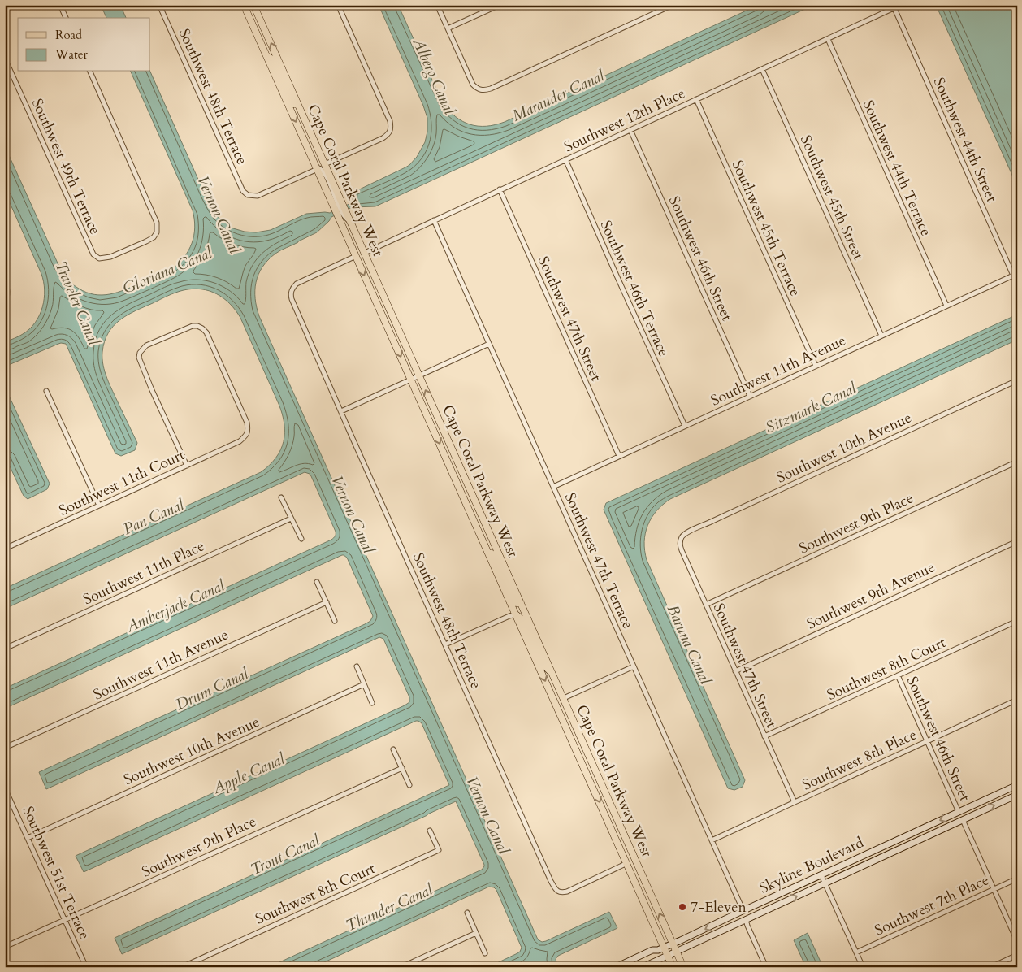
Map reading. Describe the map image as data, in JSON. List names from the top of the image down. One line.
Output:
{"streets":{"main road":["Cape Coral Parkway West"],"street":["Southwest 48th Terrace","Southwest 12th Place","Southwest 44th Street","Southwest 49th Terrace","Southwest 44th Terrace","Southwest 45th Street","Southwest 45th Terrace","Southwest 46th Street","Southwest 46th Terrace","Southwest 47th Street","Southwest 11th Avenue","Southwest 10th Avenue","Southwest 11th Court","Southwest 9th Place","Southwest 47th Terrace","Southwest 11th Place","Southwest 9th Avenue","Southwest 8th Court","Southwest 8th Place","Skyline Boulevard","Southwest 51st Terrace","Southwest 7th Place"]},"crossings":[["Southwest 48th Terrace","Cape Coral Parkway West"],["Southwest 12th Place","Southwest 44th Street"],["Southwest 12th Place","Southwest 44th Terrace"],["Southwest 12th Place","Cape Coral Parkway West"],["Southwest 12th Place","Southwest 45th Street"],["Southwest 12th Place","Southwest 45th Terrace"],["Southwest 12th Place","Southwest 46th Street"],["Southwest 12th Place","Southwest 46th Terrace"],["Southwest 12th Place","Southwest 47th Street"],["Southwest 12th Place","Southwest 47th Terrace"],["Southwest 44th Street","Southwest 11th Avenue"],["Southwest 44th Terrace","Southwest 11th Avenue"],["Cape Coral Parkway West","Skyline Boulevard"],["Southwest 45th Street","Southwest 11th Avenue"],["Southwest 45th Terrace","Southwest 11th Avenue"],["Southwest 46th Street","Southwest 11th Avenue"],["Southwest 46th Street","Southwest 8th Court"],["Southwest 46th Street","Southwest 8th Place"],["Southwest 46th Street","Skyline Boulevard"],["Southwest 46th Street","Southwest 7th Place"],["Southwest 46th Terrace","Southwest 11th Avenue"],["Southwest 47th Street","Southwest 11th Avenue"],["Southwest 47th Street","Southwest 10th Avenue"],["Southwest 47th Street","Southwest 9th Place"],["Southwest 47th Street","Southwest 9th Avenue"],["Southwest 47th Street","Southwest 8th Court"],["Southwest 47th Street","Southwest 8th Place"],["Southwest 11th Avenue","Southwest 47th Terrace"],["Southwest 10th Avenue","Southwest 51st Terrace"],["Southwest 9th Place","Southwest 51st Terrace"],["Southwest 47th Terrace","Southwest 8th Place"],["Southwest 47th Terrace","Skyline Boulevard"]],"water":["Alberg Canal","Marauder Canal","Vernon Canal","Gloriana Canal","Traveler Canal","Sitzmark Canal","Pan Canal","Amberjack Canal","Baruna Canal","Drum Canal","Apple Canal","Trout Canal","Thunder Canal"],"places":["7-Eleven"],"legend":["Road","Water"]}
